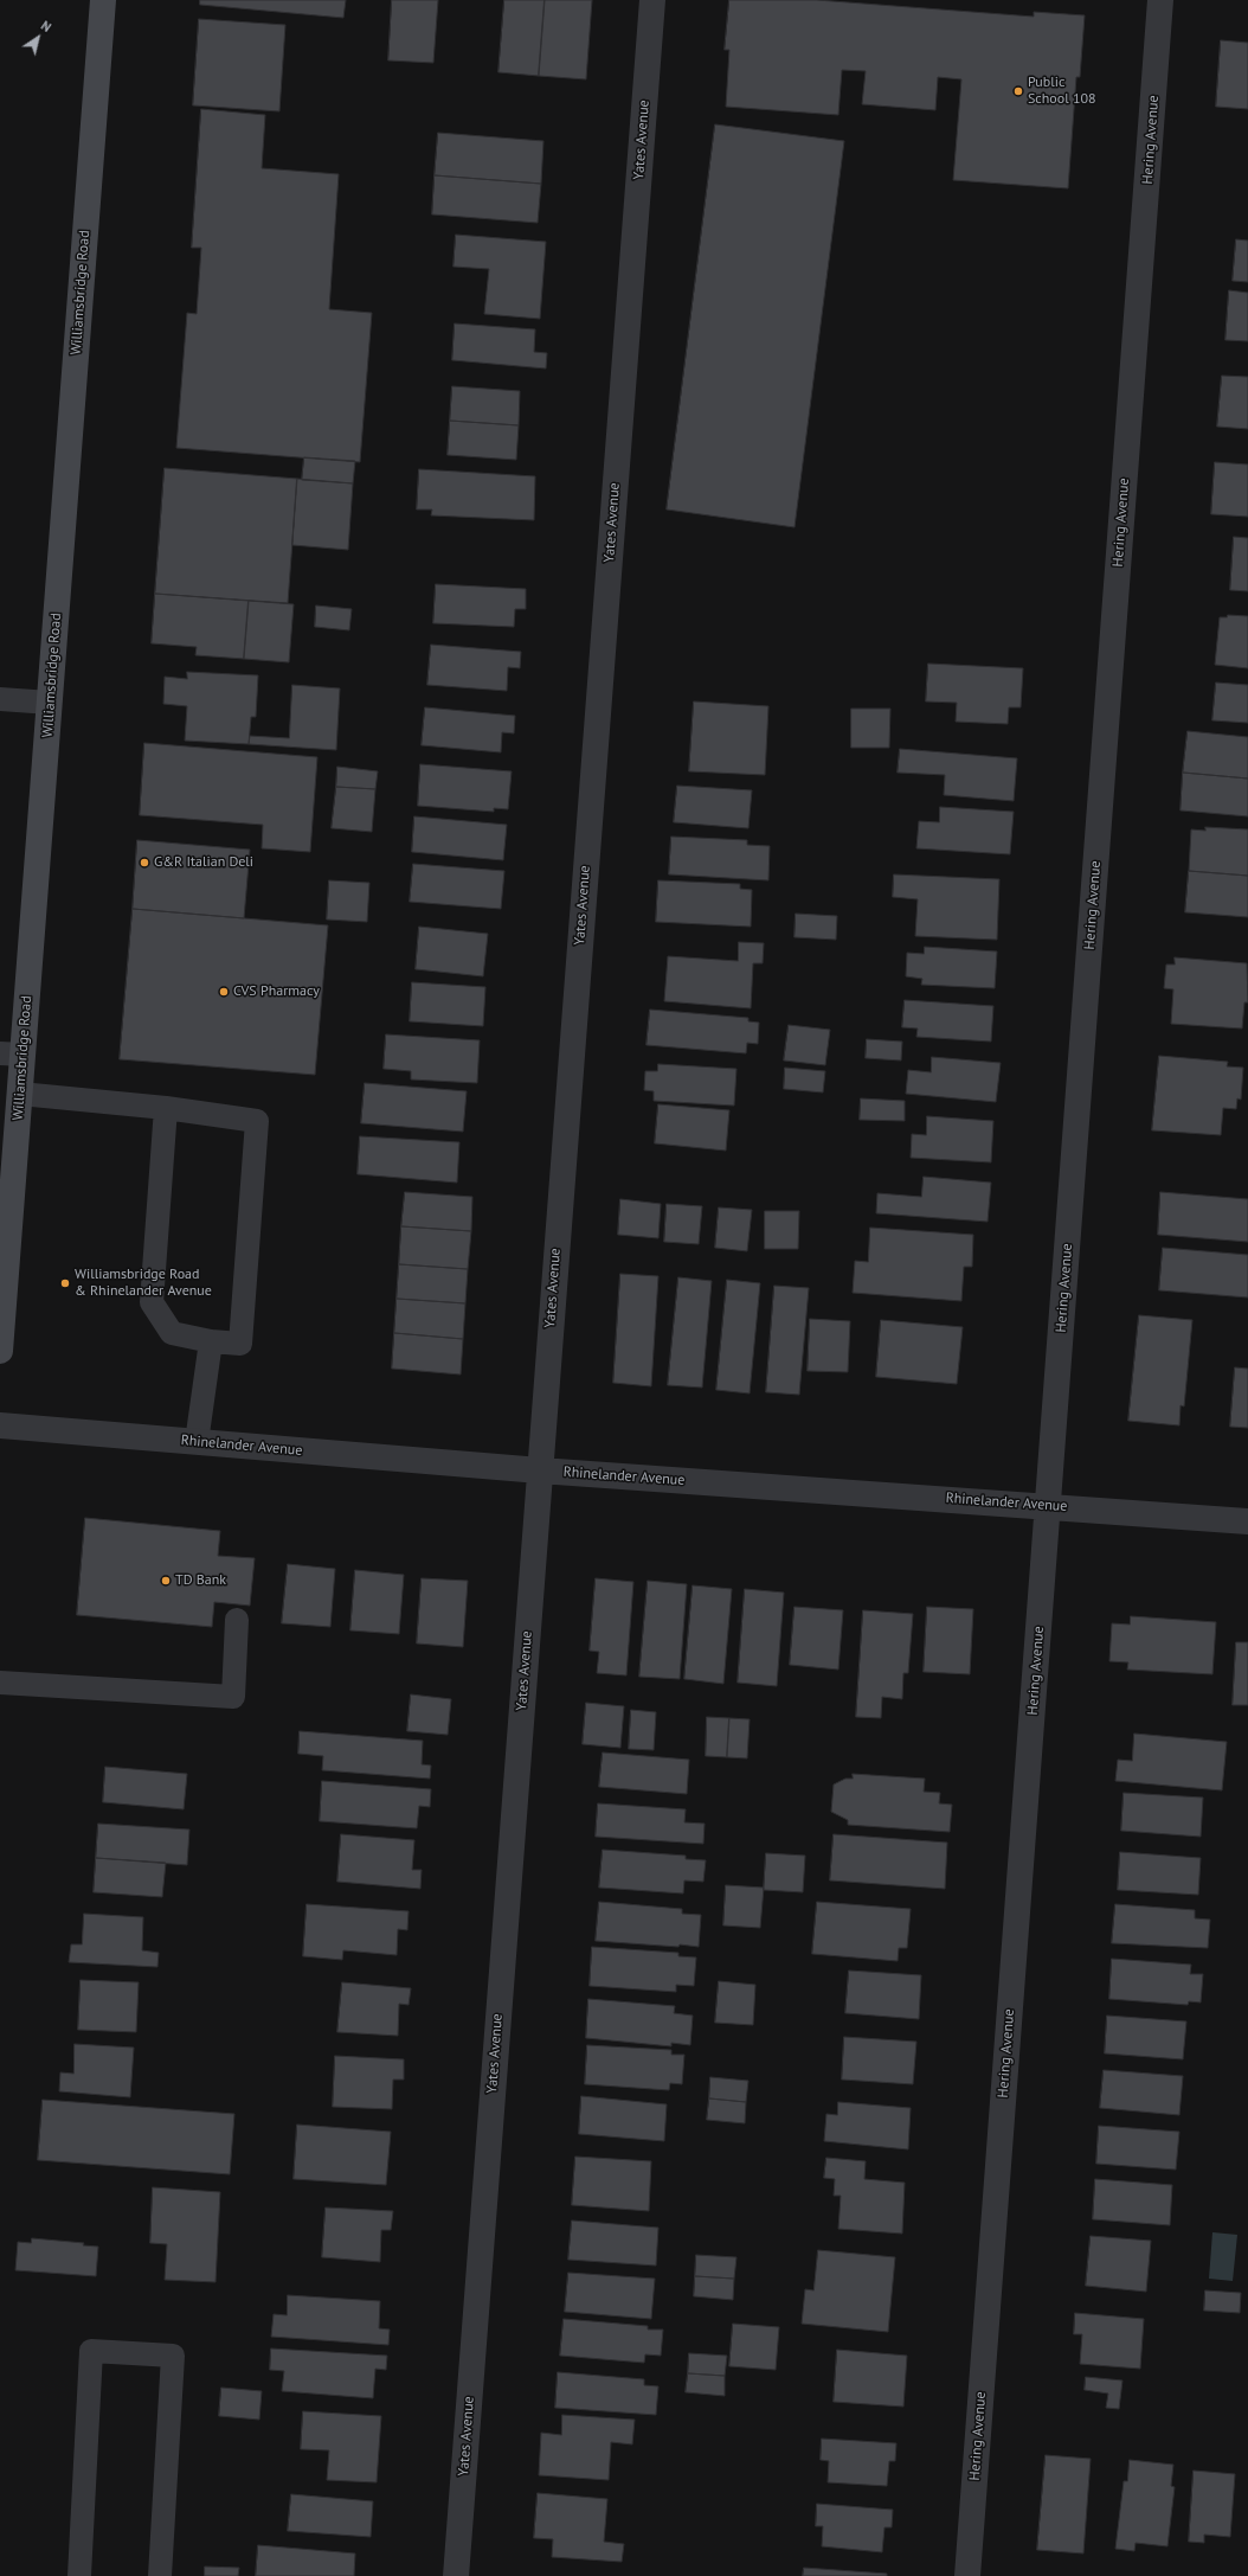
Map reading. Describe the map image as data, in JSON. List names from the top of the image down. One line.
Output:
{"streets":{"main road":["Williamsbridge Road"],"street":["Yates Avenue","Hering Avenue","Rhinelander Avenue"]},"crossings":[["Yates Avenue","Rhinelander Avenue"],["Hering Avenue","Rhinelander Avenue"]],"places":["Public School 108","G&R Italian Deli","CVS Pharmacy","Williamsbridge Road & Rhinelander Avenue","TD Bank"],"north":"top right"}
